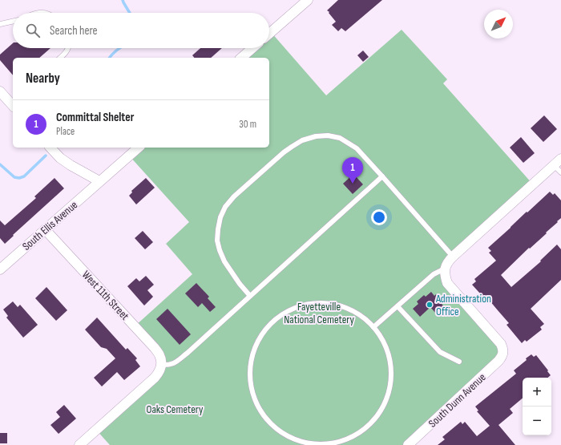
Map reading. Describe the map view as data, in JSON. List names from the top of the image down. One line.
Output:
{"streets":{"street":["South Ellis Avenue","West 11th Street","South Dunn Avenue"]},"crossings":[["South Ellis Avenue","West 11th Street"]],"parks":["Fayetteville National Cemetery","Oaks Cemetery"],"places":["Administration Office"],"north":"top right","page":{"search":"Search here","heading":"Nearby","list":[{"mark":"1","name":"Committal Shelter","note":"Place","value":"30 m"}],"pins":"1","map_buttons":["+","−"]}}
